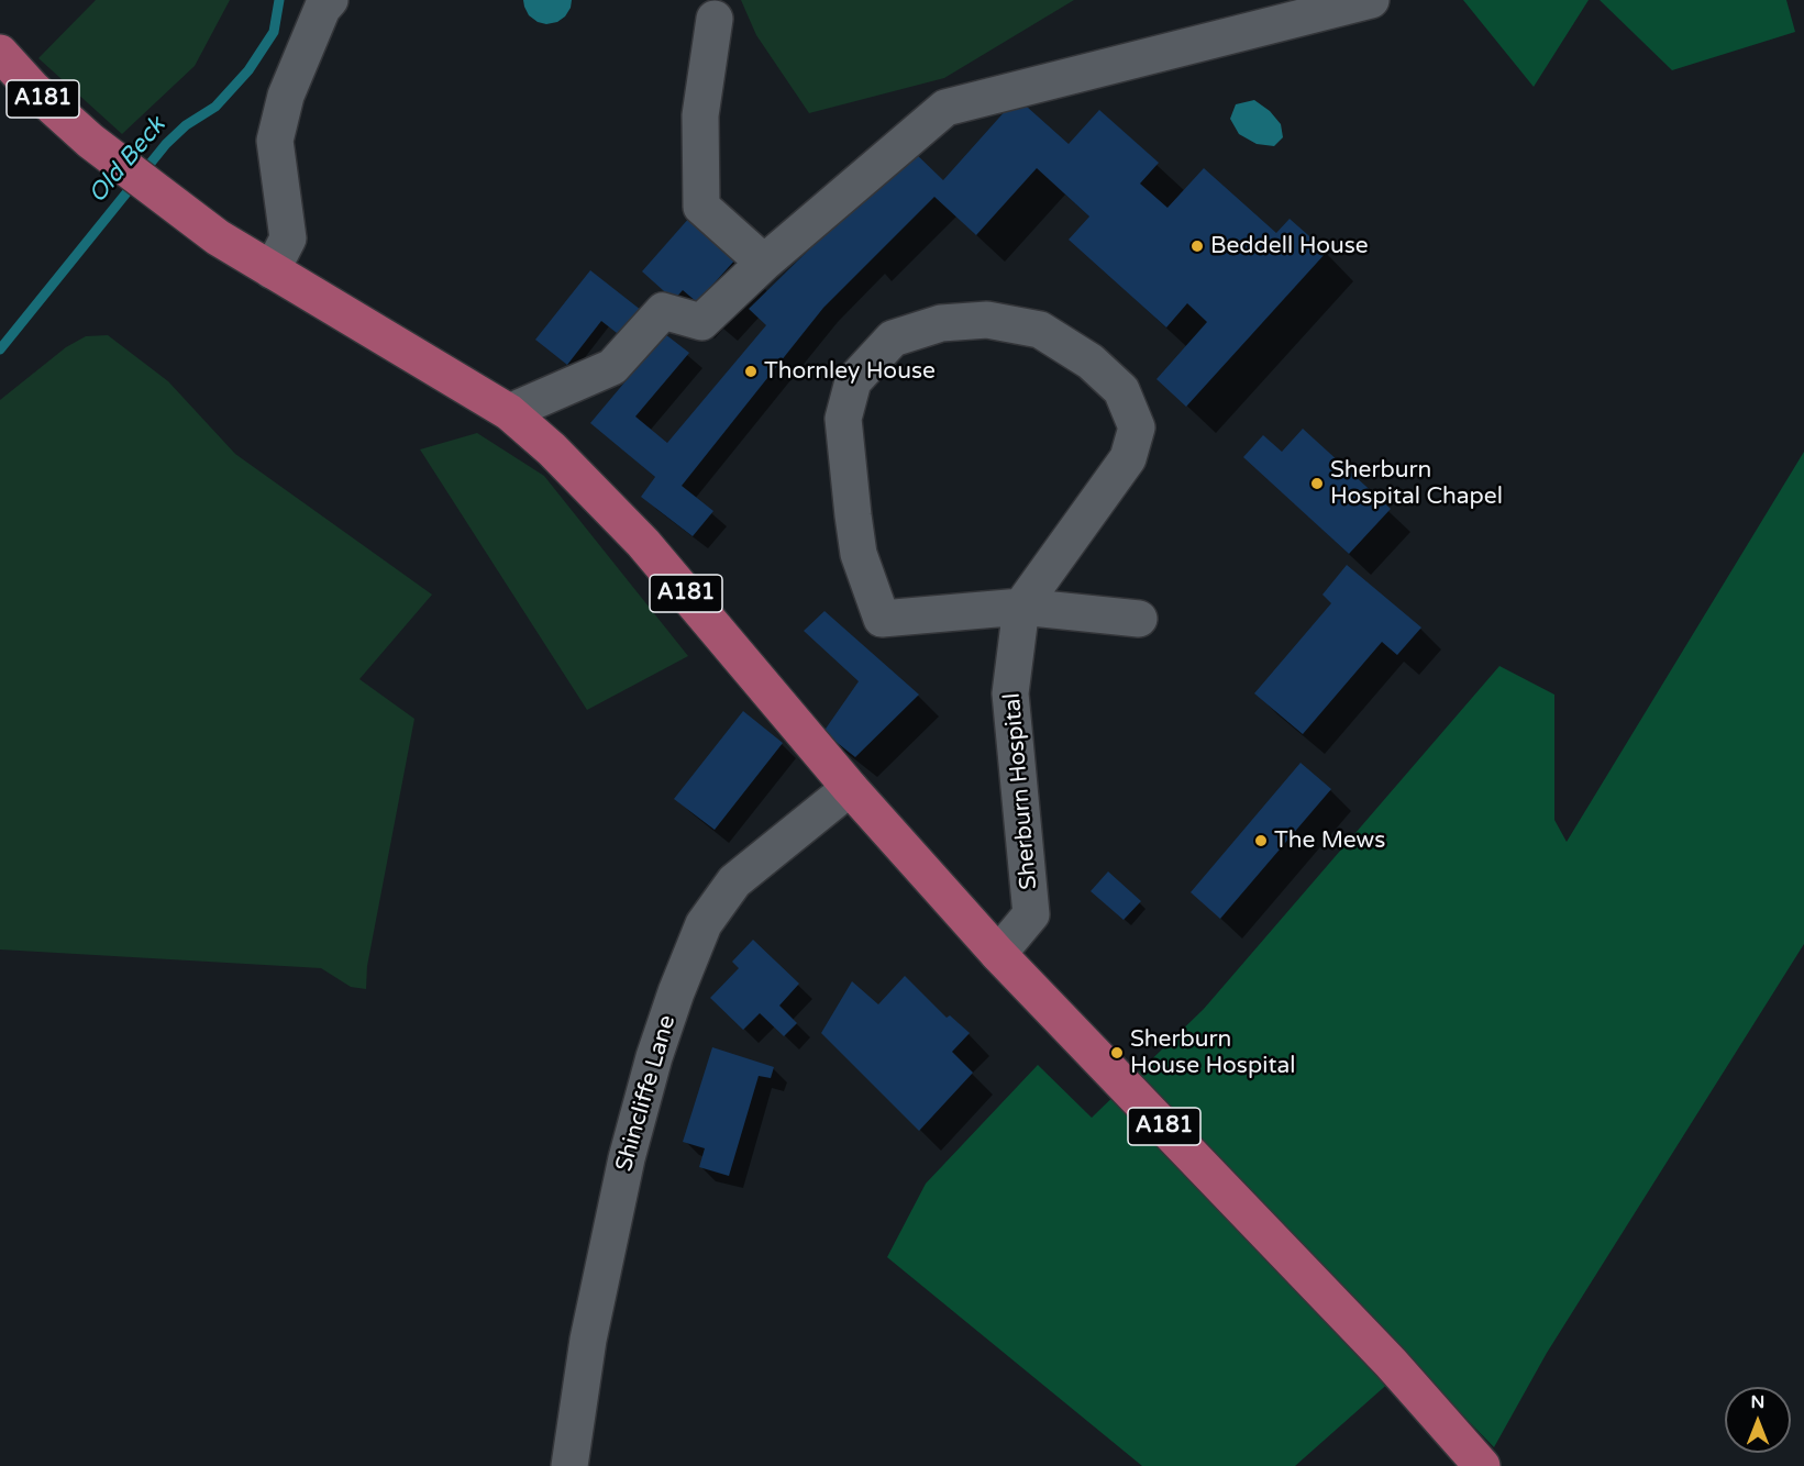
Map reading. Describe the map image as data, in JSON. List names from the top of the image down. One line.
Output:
{"streets":{"main road":["A181"],"street":["Sherburn Hospital","Shincliffe Lane"]},"crossings":[["A181","Sherburn Hospital"],["A181","Shincliffe Lane"]],"water":["Old Beck"],"places":["Beddell House","Thornley House","Sherburn Hospital Chapel","The Mews","Sherburn House Hospital"],"north":"top"}
